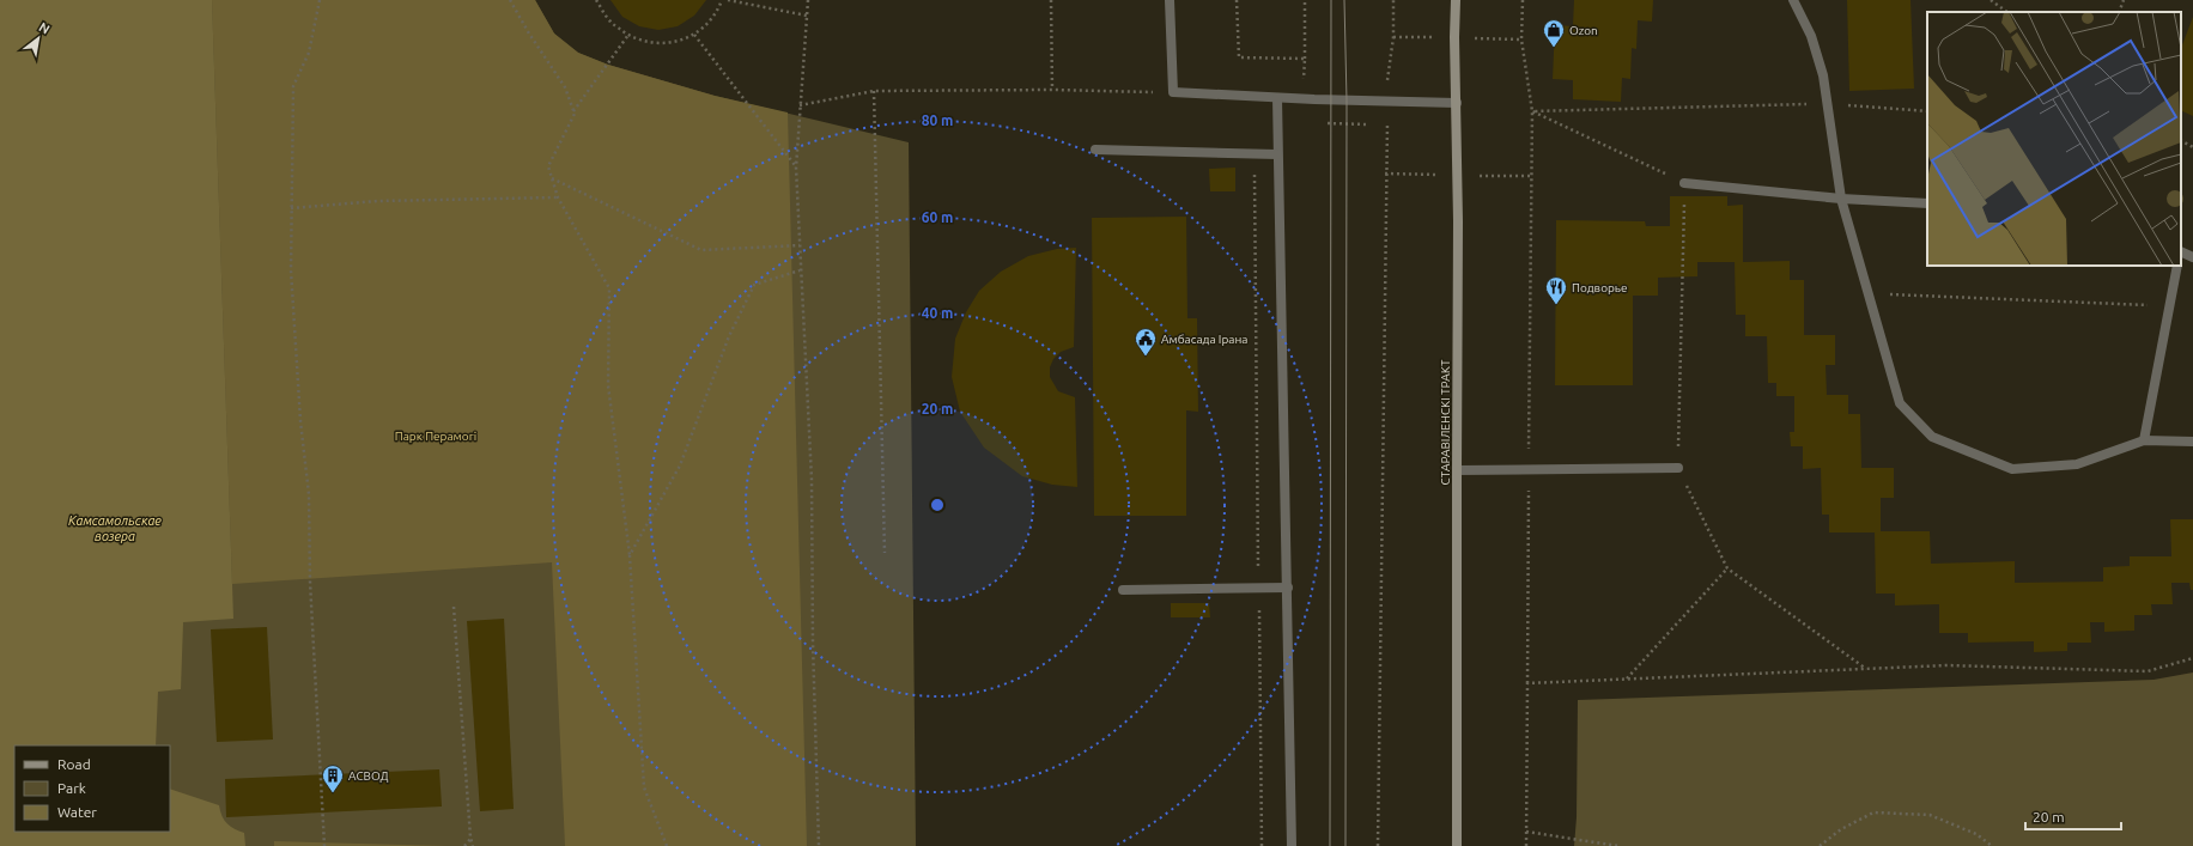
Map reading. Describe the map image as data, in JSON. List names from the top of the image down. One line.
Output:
{"streets":{"main road":["СТАРАВІЛЕНСКІ ТРАКТ"]},"water":["Камсамольскае возера"],"parks":["Парк Перамогі"],"places":{"shop":["Ozon"],"restaurant":["Подворье"],"public building":["Амбасада Ірана"],"building":["АСВОД"]},"legend":["Road","Park","Water"],"scale_bar":"20 m","north":"top right","rings":["80 m","60 m","40 m","20 m"]}
